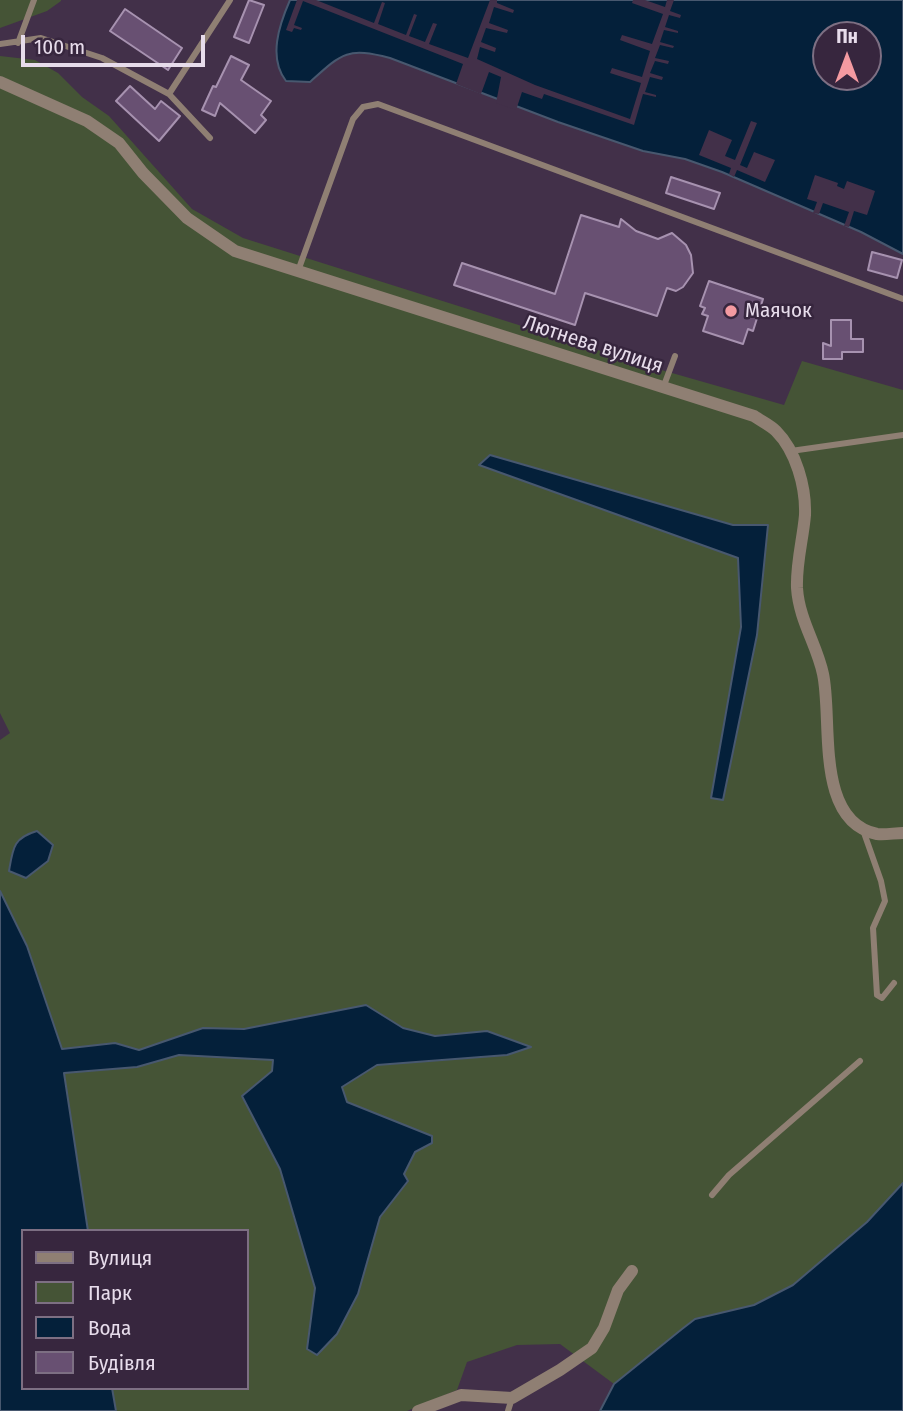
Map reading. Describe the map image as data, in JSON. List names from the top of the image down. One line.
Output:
{"streets":{"street":["Лютнева вулиця"]},"places":["Маячок"],"legend":["Вулиця","Парк","Вода","Будівля"],"scale_bar":"100 m","north":"top"}
